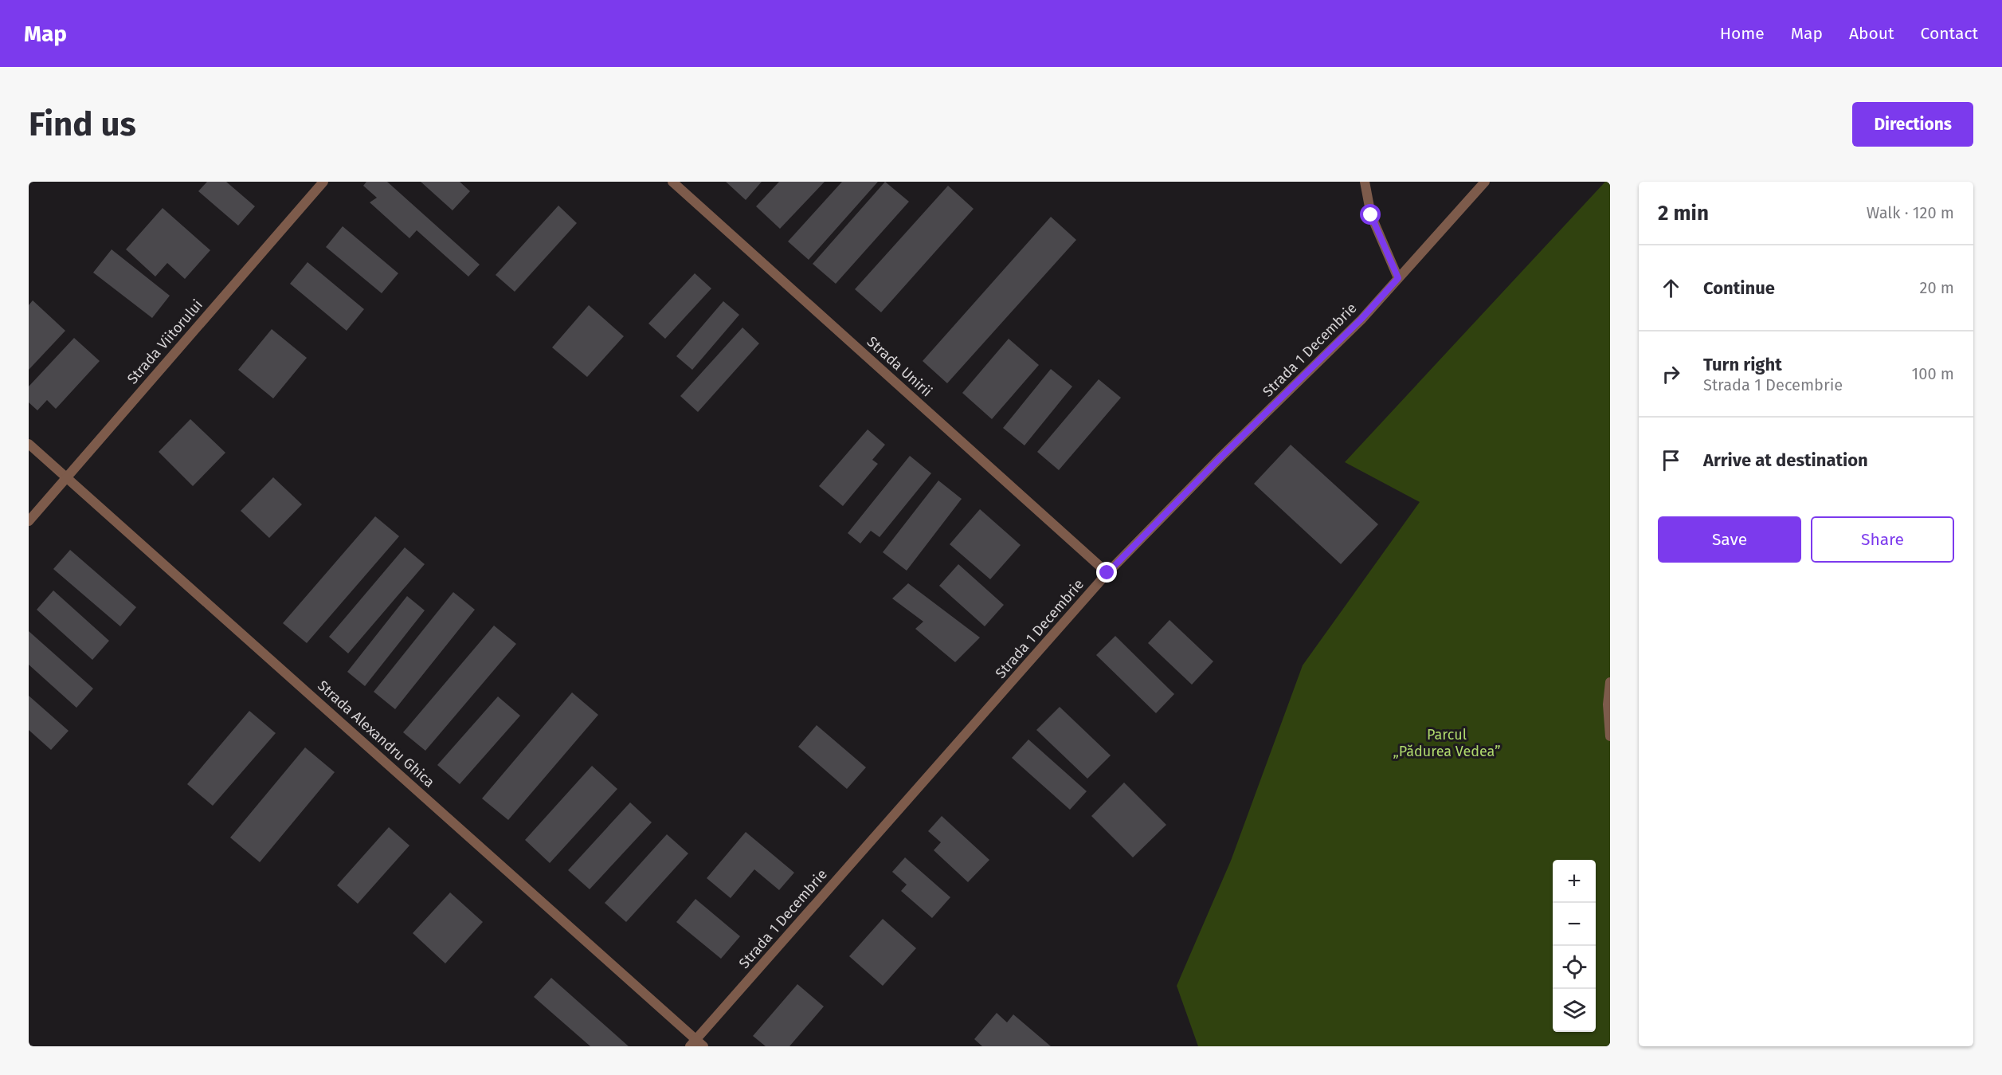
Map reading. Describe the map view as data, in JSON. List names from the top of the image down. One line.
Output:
{"streets":{"street":["Strada Viitorului","Strada 1 Decembrie","Strada Unirii","Strada Alexandru Ghica"]},"crossings":[["Strada Viitorului","Strada Alexandru Ghica"],["Strada 1 Decembrie","Strada Unirii"],["Strada 1 Decembrie","Strada Alexandru Ghica"]],"parks":["Parcul „Pădurea Vedea”"],"page":{"header":"Map","nav":["Home","Map","About","Contact"],"buttons":["Directions",["Save","Share"]],"title":"Find us","heading":["2 min","Walk · 120 m"],"list":[["Continue","20 m"],["Turn right","Strada 1 Decembrie","100 m"],"Arrive at destination"],"map_buttons":["+","−"]}}
